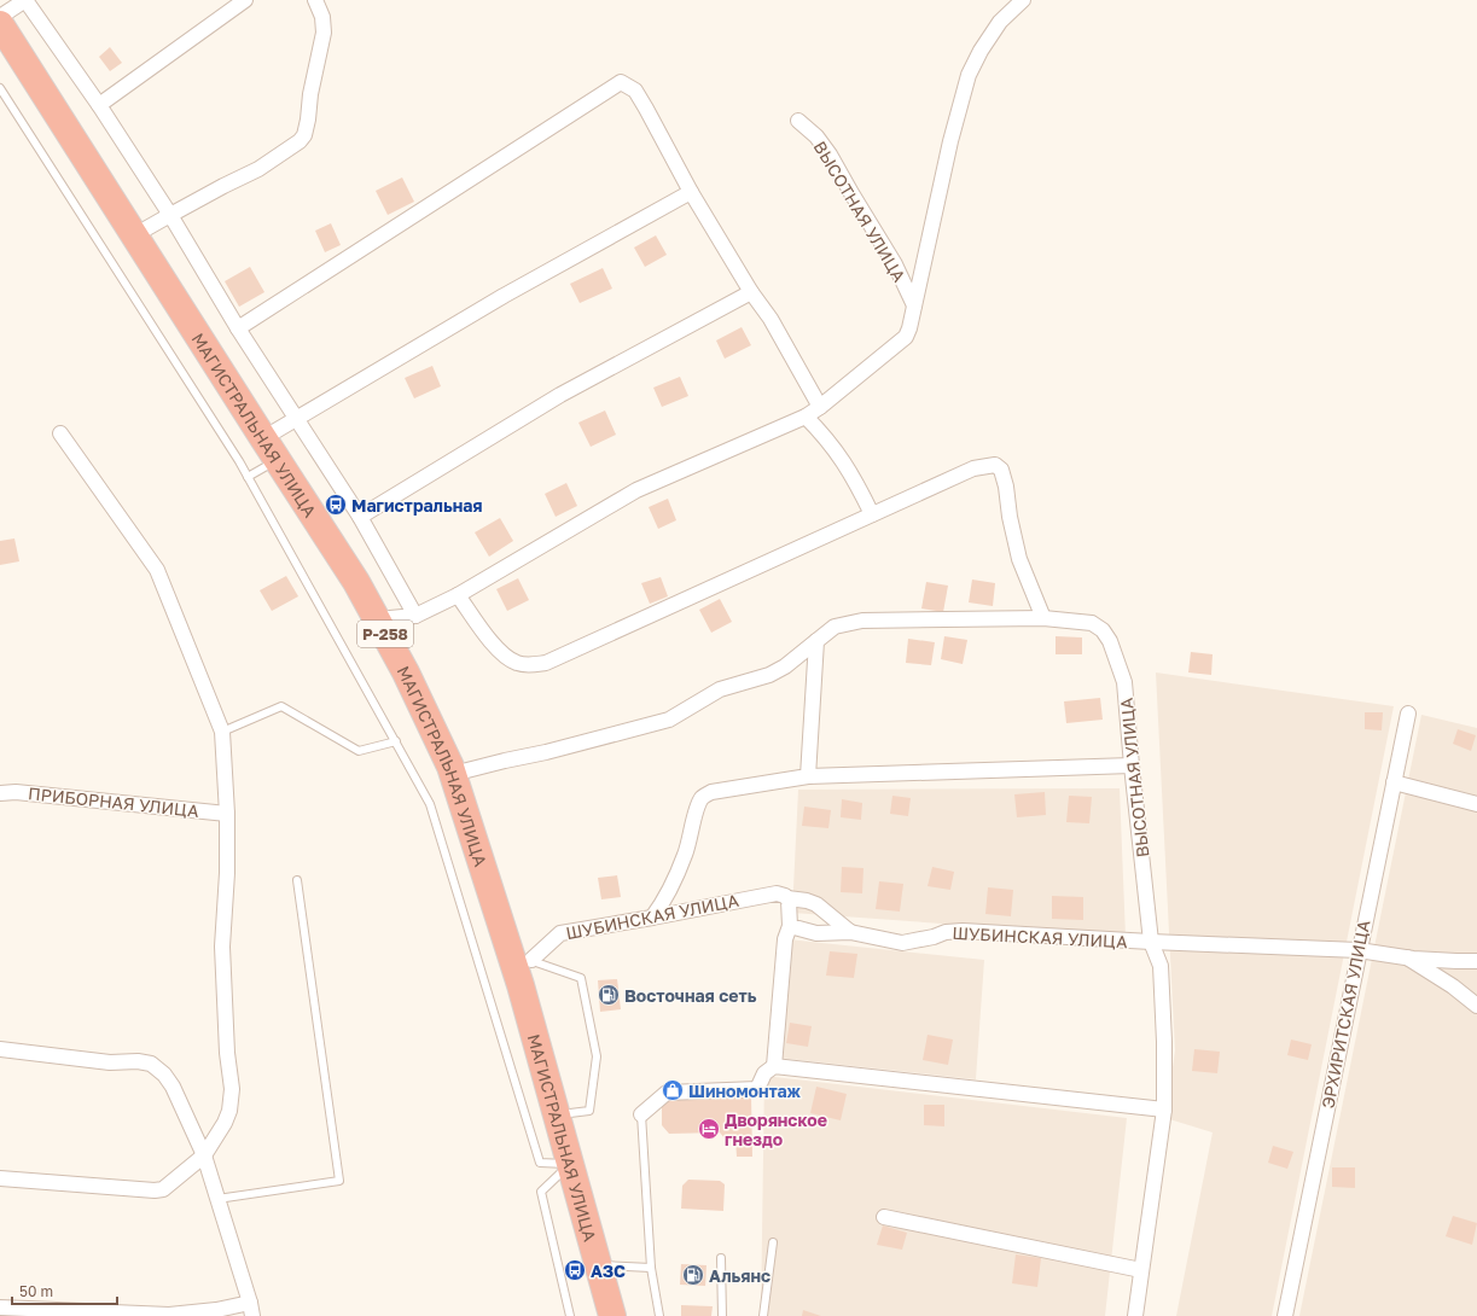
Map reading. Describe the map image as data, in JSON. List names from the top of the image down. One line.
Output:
{"streets":{"highway":["МАГИСТРАЛЬНАЯ УЛИЦА","Р-258"],"street":["ВЫСОТНАЯ УЛИЦА","ПРИБОРНАЯ УЛИЦА","ШУБИНСКАЯ УЛИЦА","ЭРХИРИТСКАЯ УЛИЦА"]},"crossings":[["ВЫСОТНАЯ УЛИЦА","ШУБИНСКАЯ УЛИЦА"],["МАГИСТРАЛЬНАЯ УЛИЦА","ШУБИНСКАЯ УЛИЦА"],["ШУБИНСКАЯ УЛИЦА","ЭРХИРИТСКАЯ УЛИЦА"]],"places":{"bus stop":["Магистральная","АЗС"],"fuel station":["Восточная сеть","Альянс"],"shop":["Шиномонтаж"],"hotel":["Дворянское гнездо"]},"scale_bar":"50 m"}
